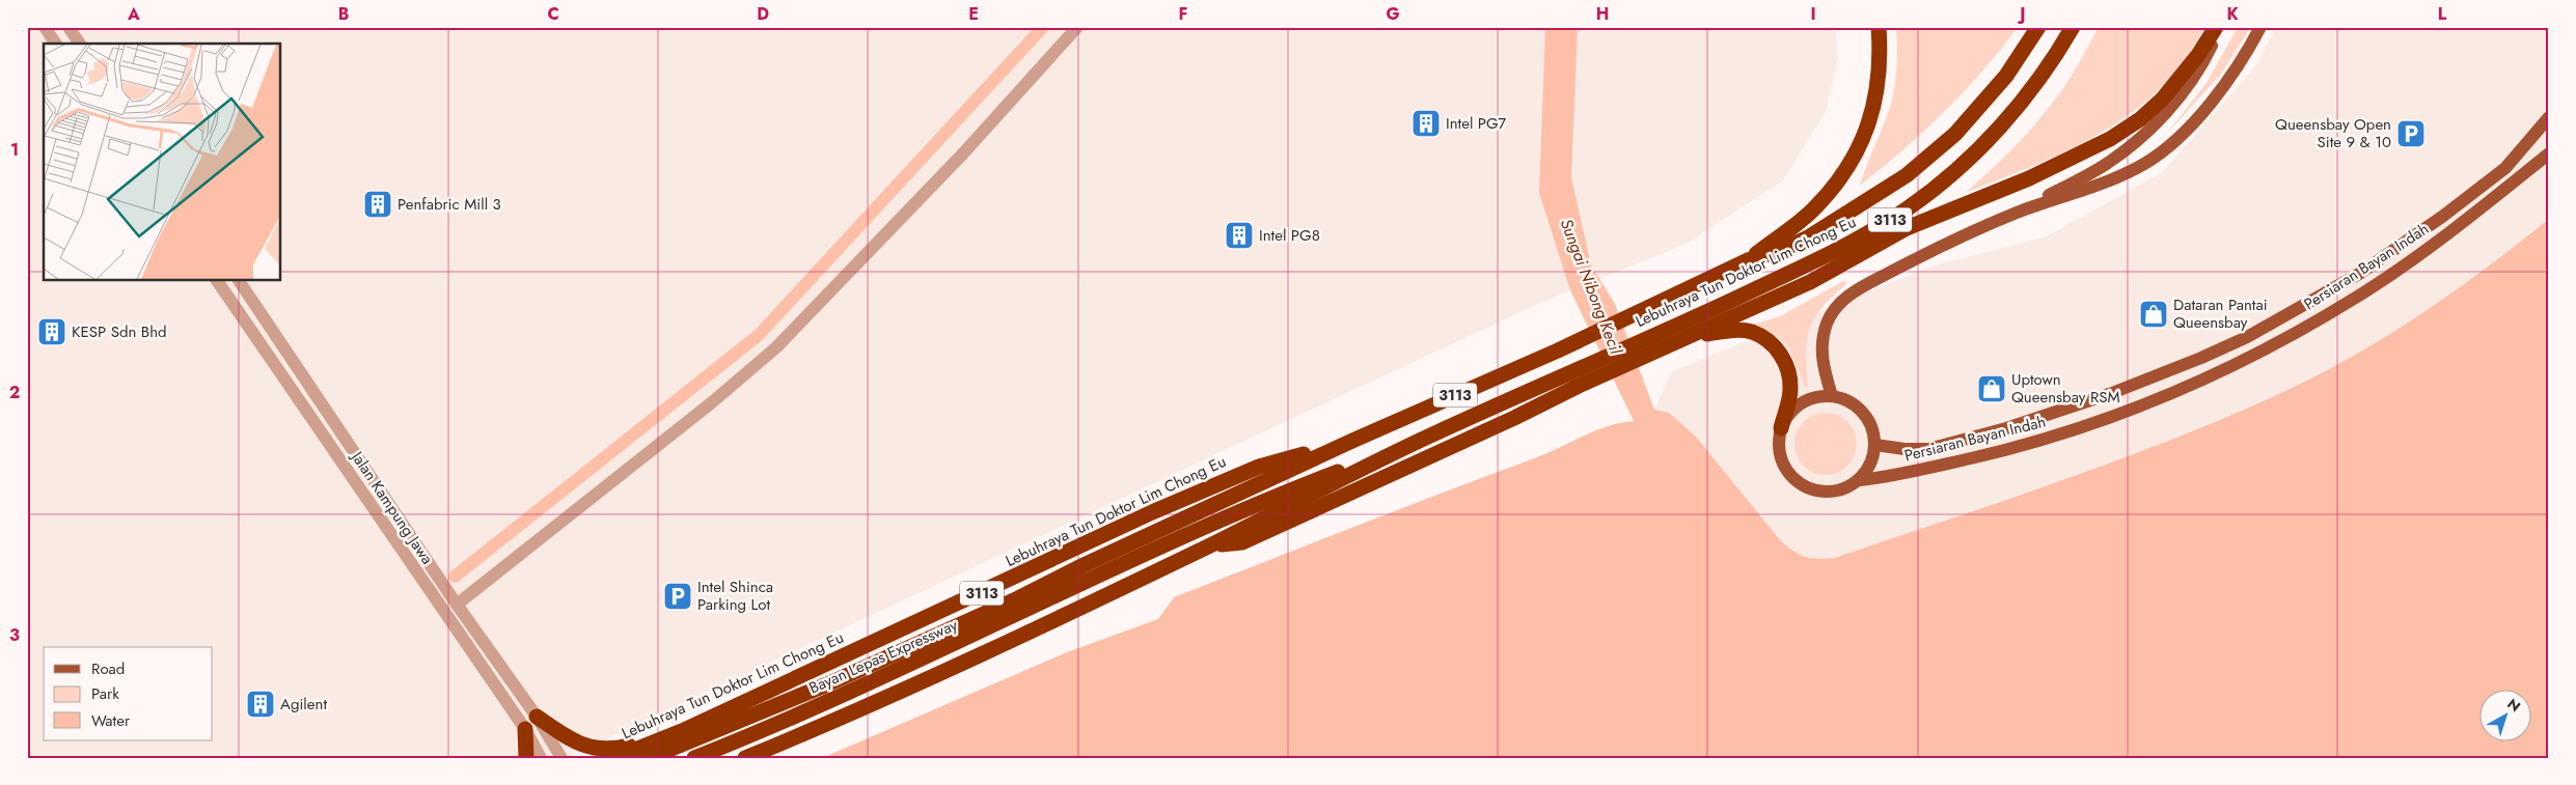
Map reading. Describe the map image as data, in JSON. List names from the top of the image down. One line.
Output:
{"streets":{"highway":["3113","Lebuhraya Tun Doktor Lim Chong Eu","Bayan Lepas Expressway"],"main road":["Persiaran Bayan Indah"],"street":["Jalan Kampung Jawa"]},"crossings":[["Lebuhraya Tun Doktor Lim Chong Eu","Bayan Lepas Expressway"]],"water":["Sungai Nibong Kecil"],"places":{"building":["Intel PG7","Penfabric Mill 3","Intel PG8","KESP Sdn Bhd","Agilent"],"parking":["Queensbay Open Site 9 & 10","Intel Shinca Parking Lot"],"shop":["Dataran Pantai Queensbay","Uptown Queensbay RSM"]},"legend":["Road","Park","Water"],"north":"top right","grid":{"columns":["A","B","C","D","E","F","G","H","I","J","K","L"],"rows":["1","2","3"]}}
